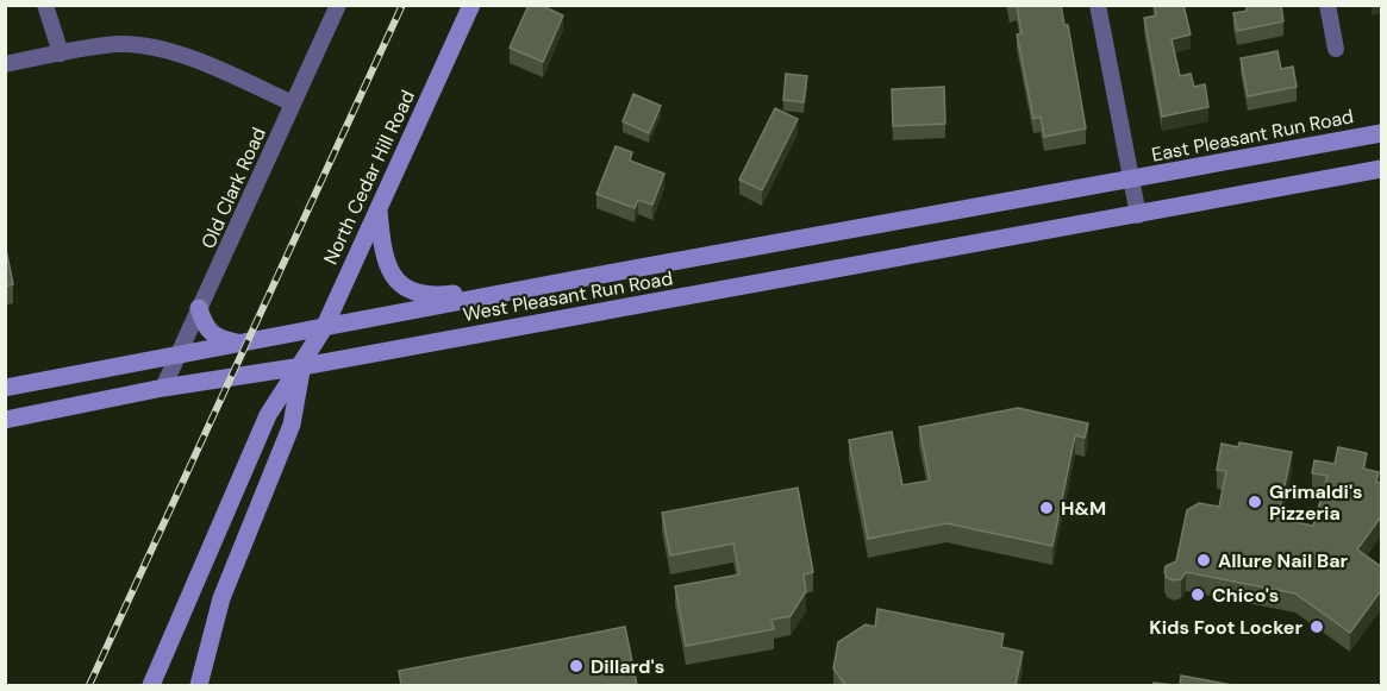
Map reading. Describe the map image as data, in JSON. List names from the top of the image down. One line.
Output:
{"streets":{"main road":["East Pleasant Run Road","North Cedar Hill Road","West Pleasant Run Road"],"street":["Old Clark Road"]},"crossings":[["East Pleasant Run Road","West Pleasant Run Road"],["North Cedar Hill Road","West Pleasant Run Road"],["Old Clark Road","West Pleasant Run Road"]],"places":["Grimaldi's Pizzeria","H&M","Allure Nail Bar","Chico's","Kids Foot Locker","Dillard's"]}
